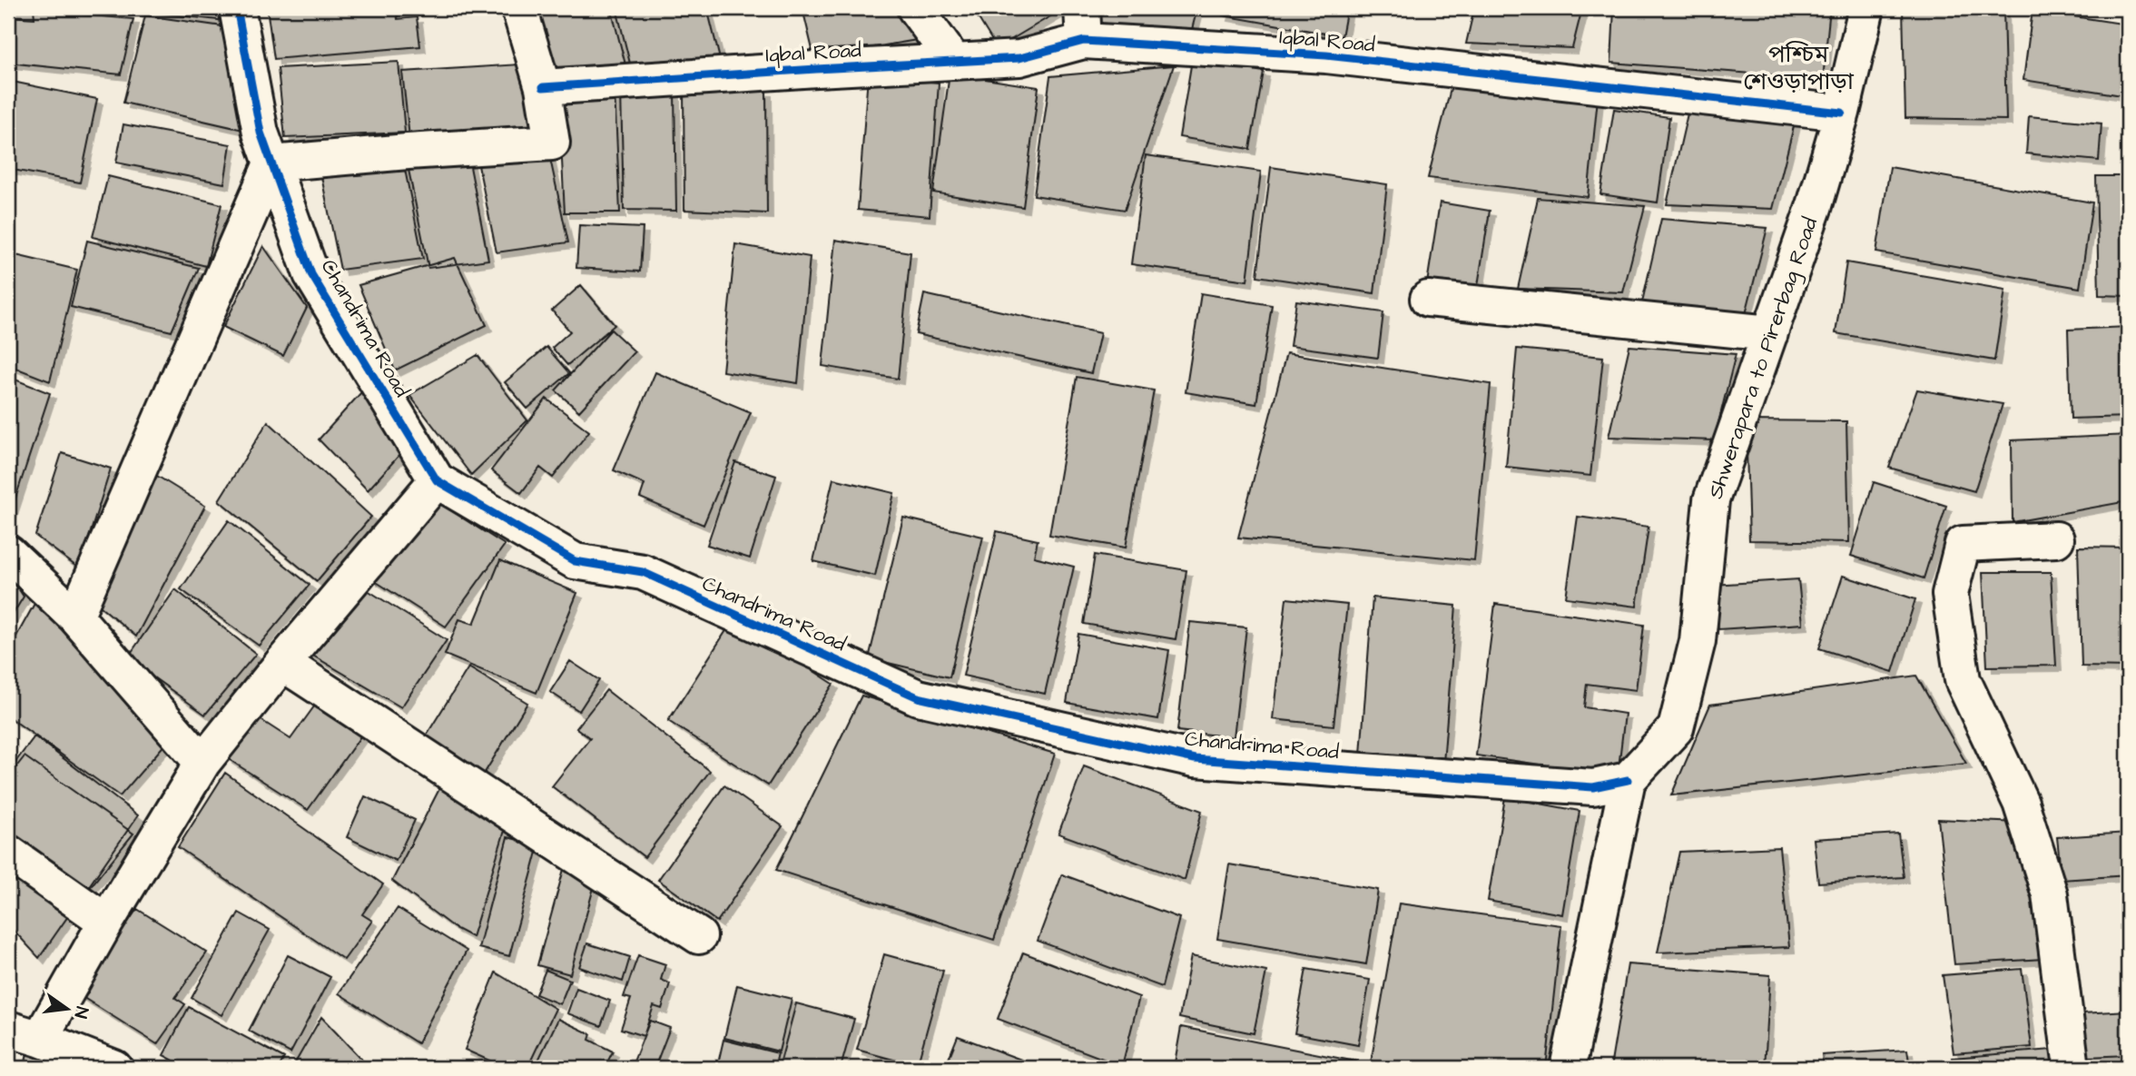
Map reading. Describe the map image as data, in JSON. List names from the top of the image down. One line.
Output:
{"streets":{"street":["Iqbal Road","Chandrima Road","Shwerapara to Pirerbag Road"]},"crossings":[["Iqbal Road","Shwerapara to Pirerbag Road"],["Chandrima Road","Shwerapara to Pirerbag Road"]],"districts":["পশ্চিম শেওড়াপাড়া"],"north":"right"}
